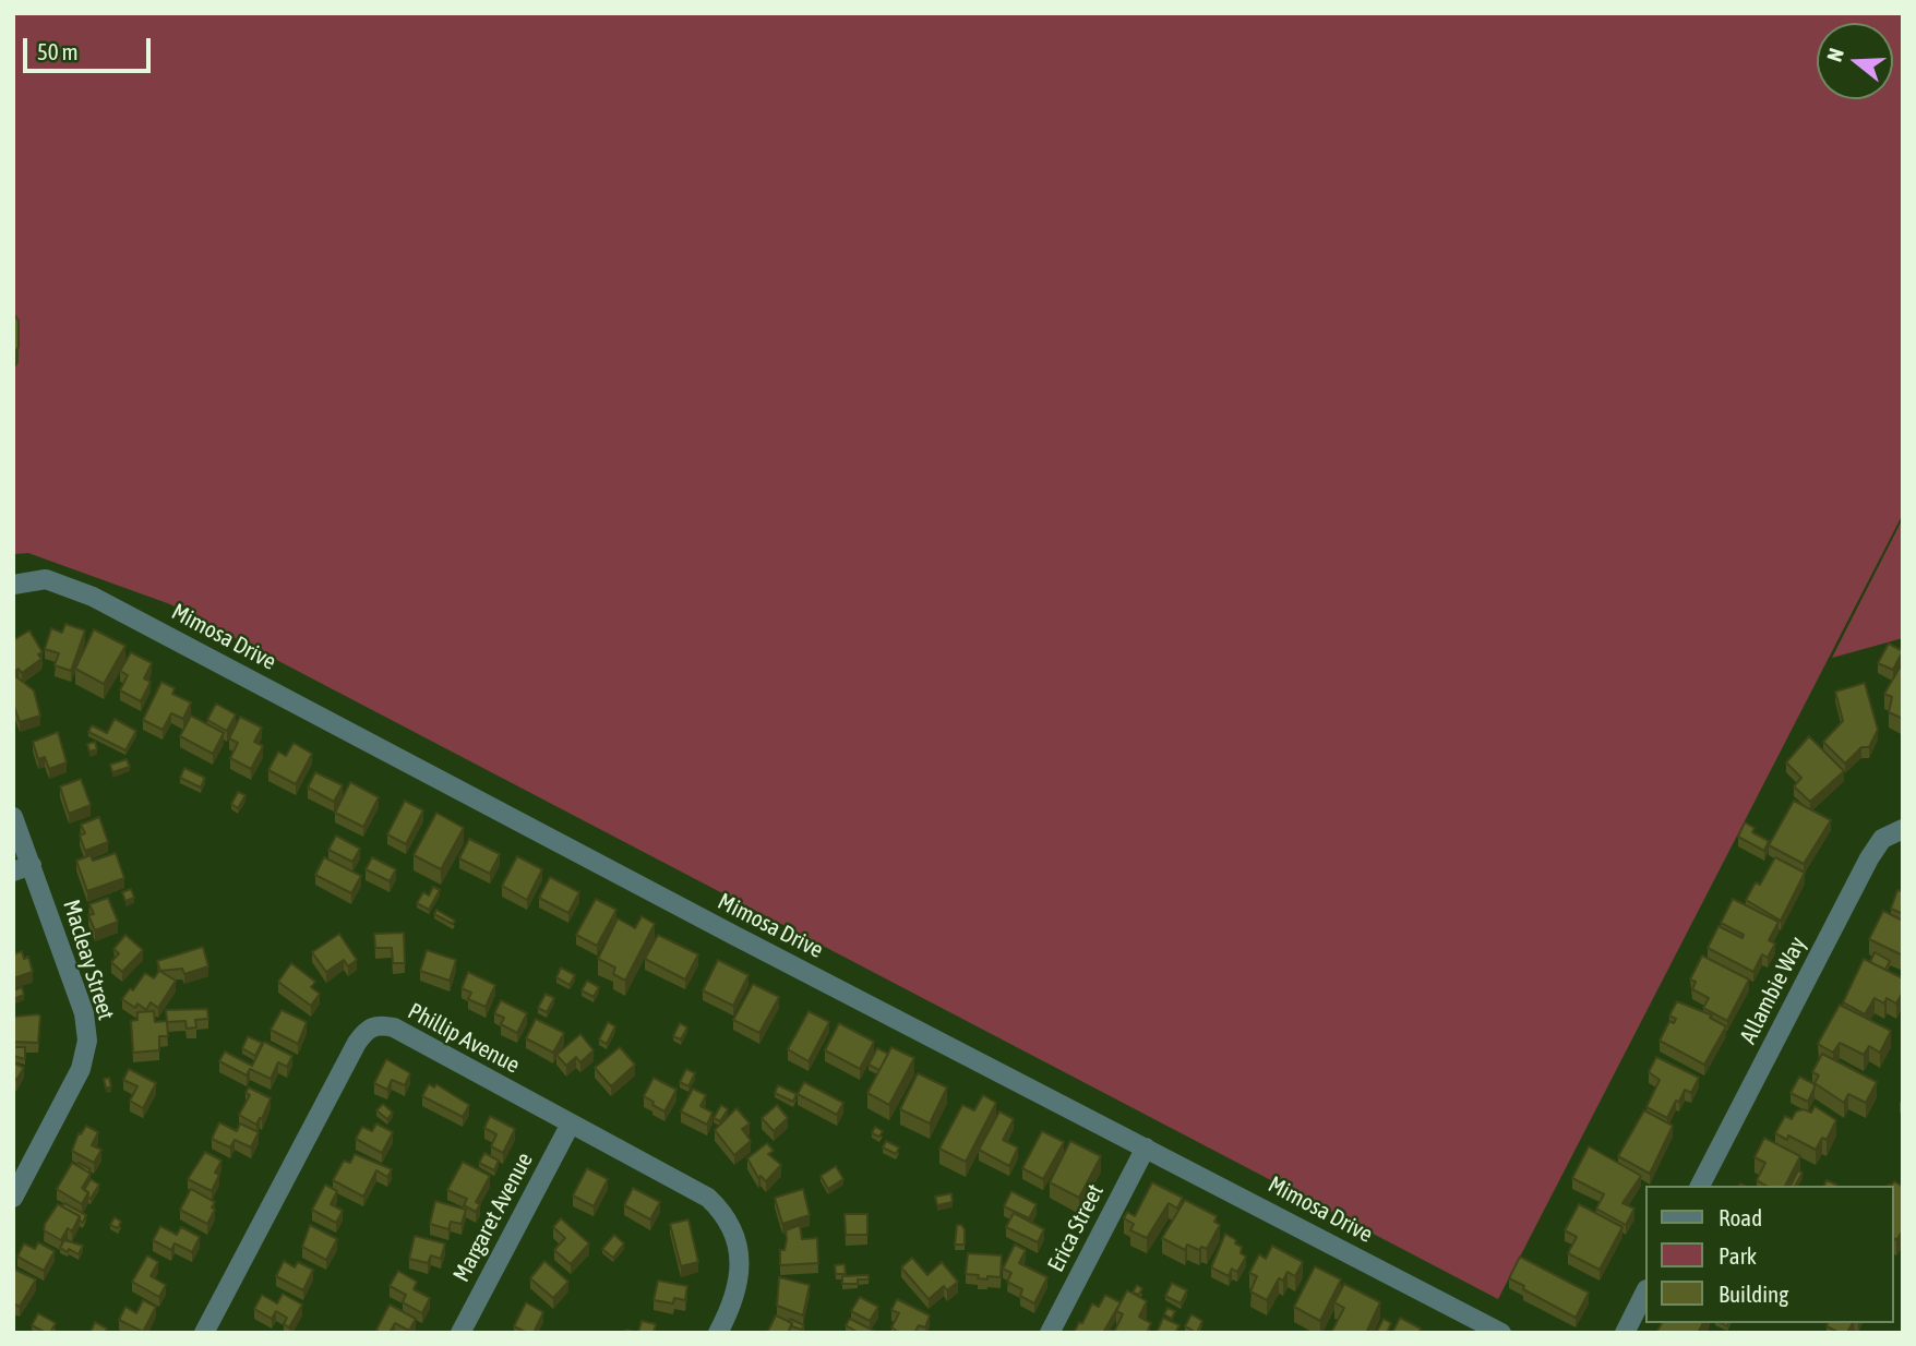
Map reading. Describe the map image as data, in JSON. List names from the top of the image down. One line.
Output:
{"streets":{"street":["Mimosa Drive","Macleay Street","Allambie Way","Phillip Avenue","Margaret Avenue","Erica Street"]},"crossings":[["Mimosa Drive","Erica Street"],["Phillip Avenue","Margaret Avenue"]],"legend":["Road","Park","Building"],"scale_bar":"50 m","north":"left"}
